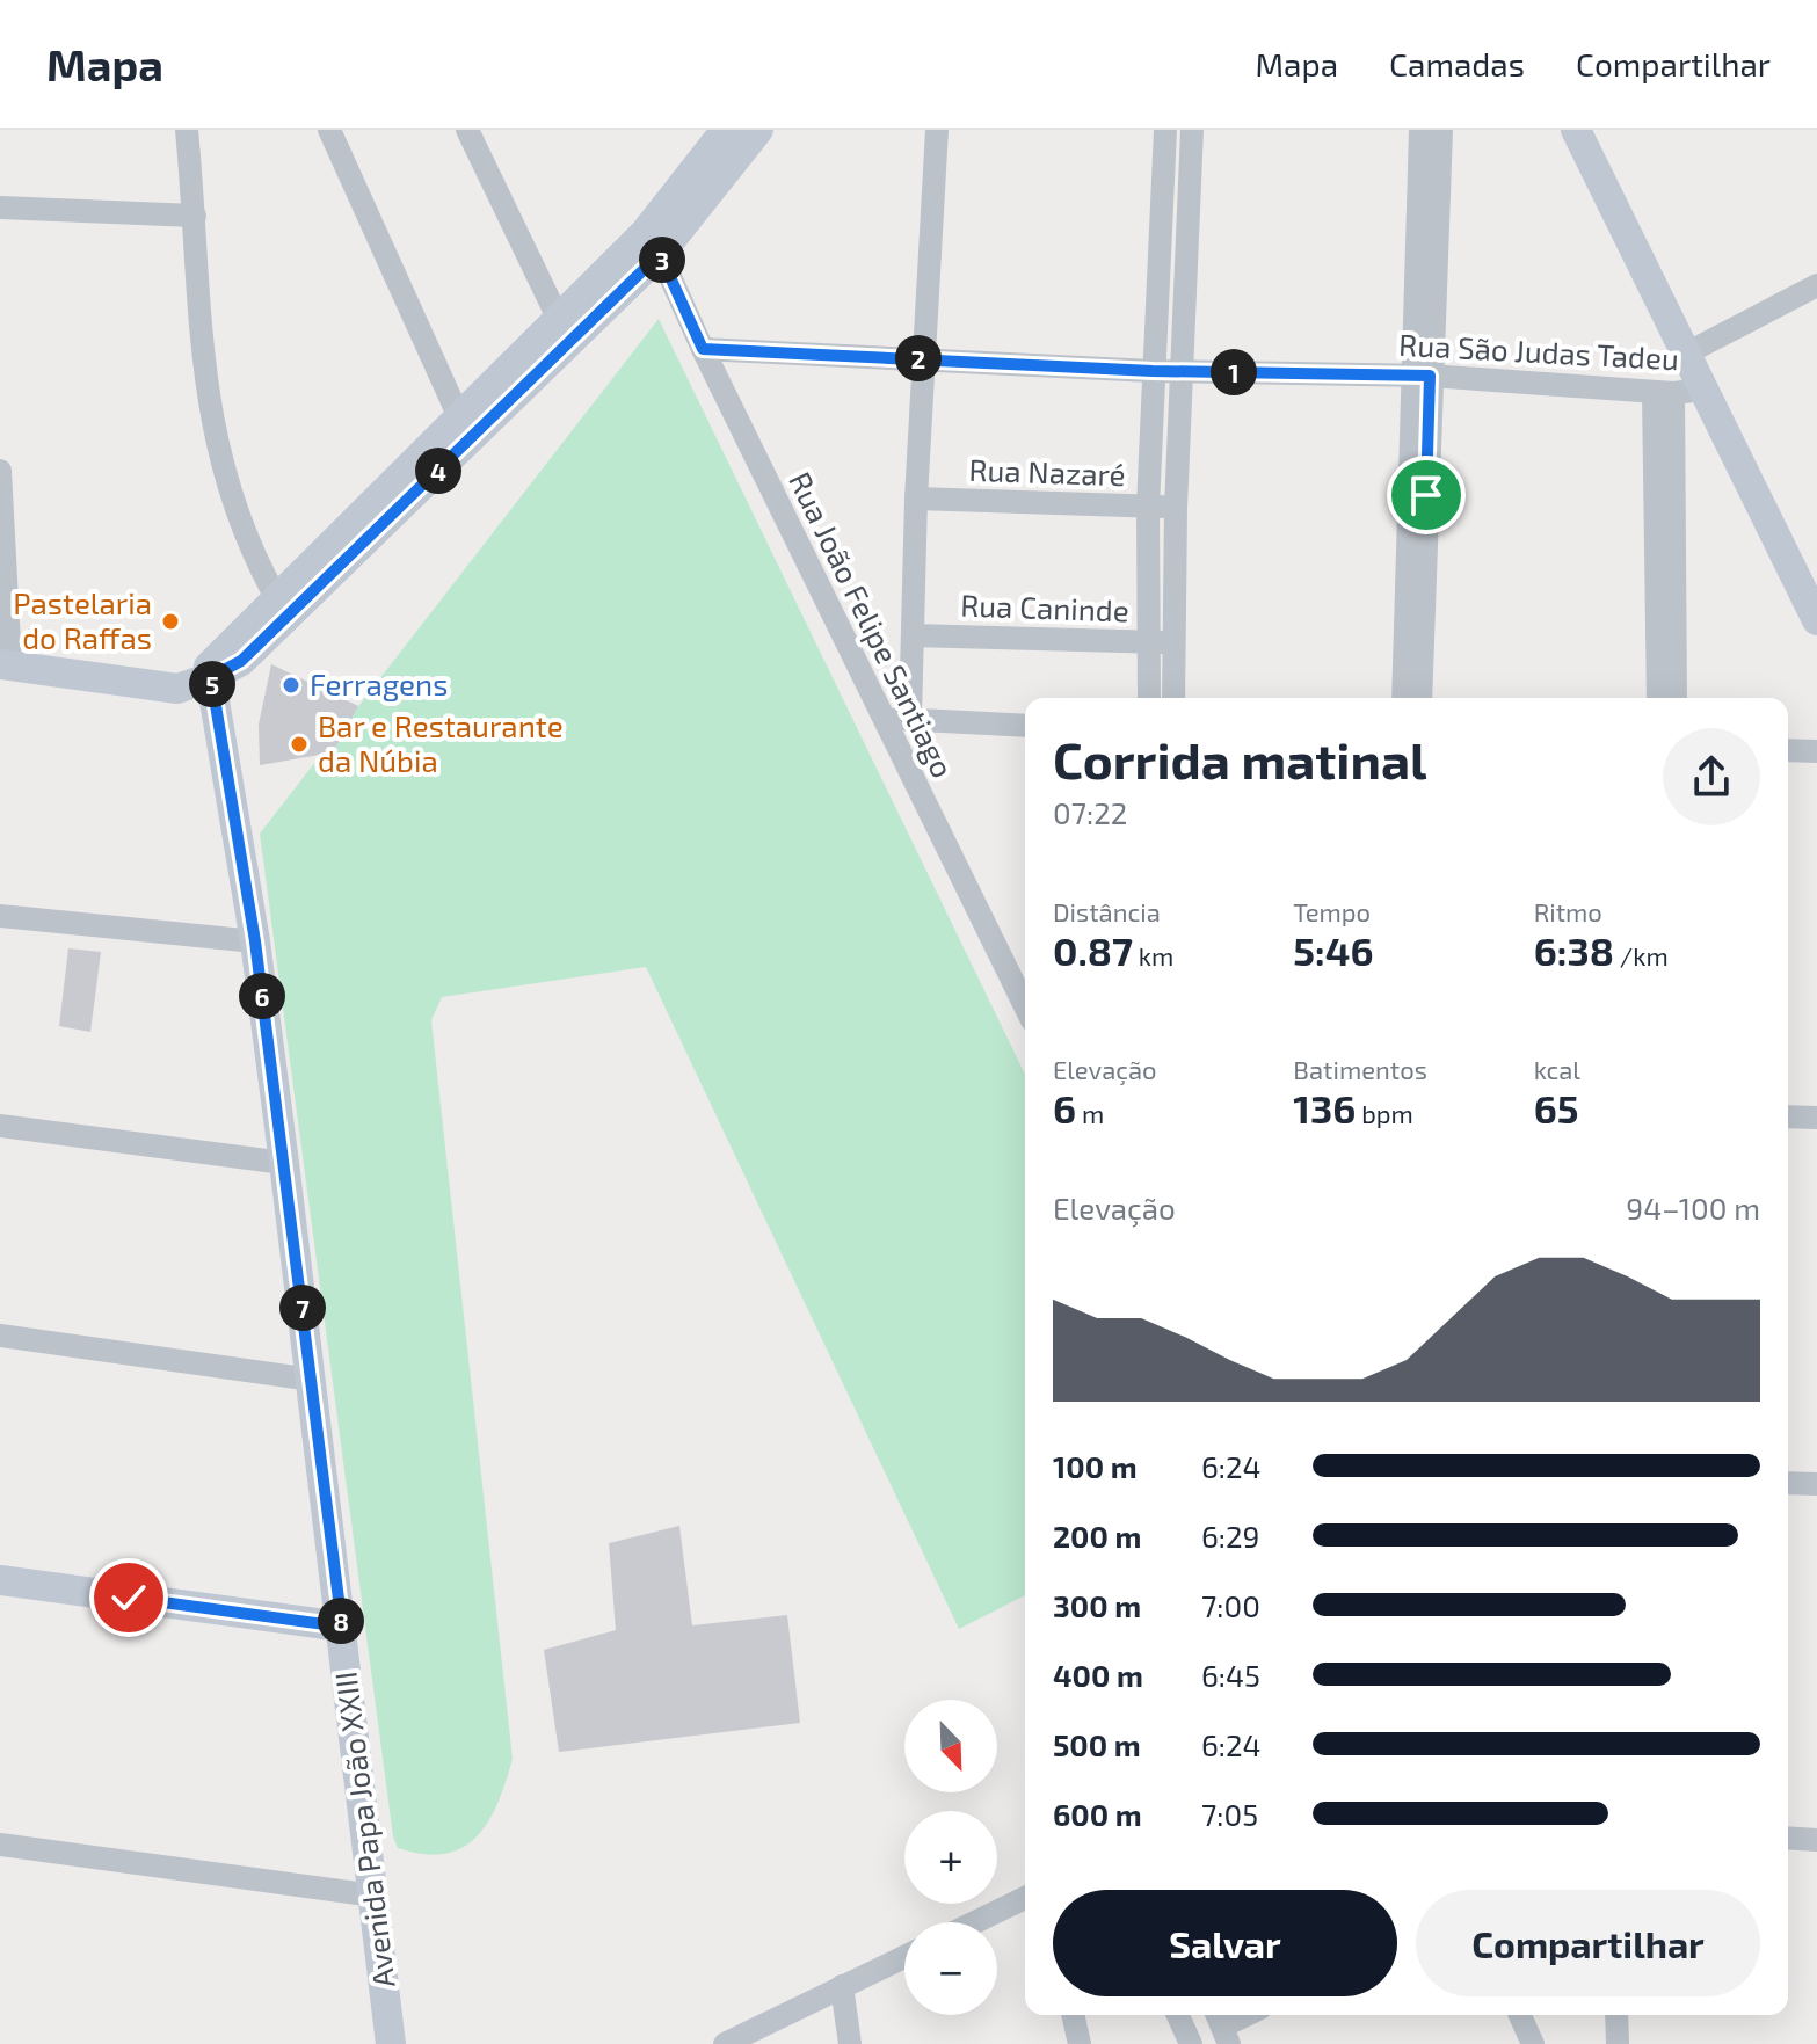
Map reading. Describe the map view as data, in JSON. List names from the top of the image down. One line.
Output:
{"streets":{"main road":["Avenida Papa João XXIII"],"street":["Rua São Judas Tadeu","Rua Nazaré","Rua Caninde","Rua João Felipe Santiago"]},"crossings":[["Rua São Judas Tadeu","Rua João Felipe Santiago"],["Rua Nazaré","Rua João Felipe Santiago"],["Rua Caninde","Rua João Felipe Santiago"]],"places":["Pastelaria do Raffas","Ferragens","Bar e Restaurante da Núbia"],"north":"bottom right","page":{"header":"Mapa","nav":["Mapa","Camadas","Compartilhar"],"pins":["3","2","1","4","5","6","7","8"],"heading":["Corrida matinal","07:22"],"stats":[["Distância","0.87 km"],["Tempo","5:46"],["Ritmo","6:38 /km"],["Elevação","6 m"],["Batimentos","136 bpm"],["kcal","65"]],"chart":["Elevação","94–100 m"],"list":[{"name":"100 m","note":"6:24"},{"name":"200 m","note":"6:29"},{"name":"300 m","note":"7:00"},{"name":"400 m","note":"6:45"},{"name":"500 m","note":"6:24"},{"name":"600 m","note":"7:05"}],"map_buttons":["+","−"],"buttons":["Salvar","Compartilhar"]}}
